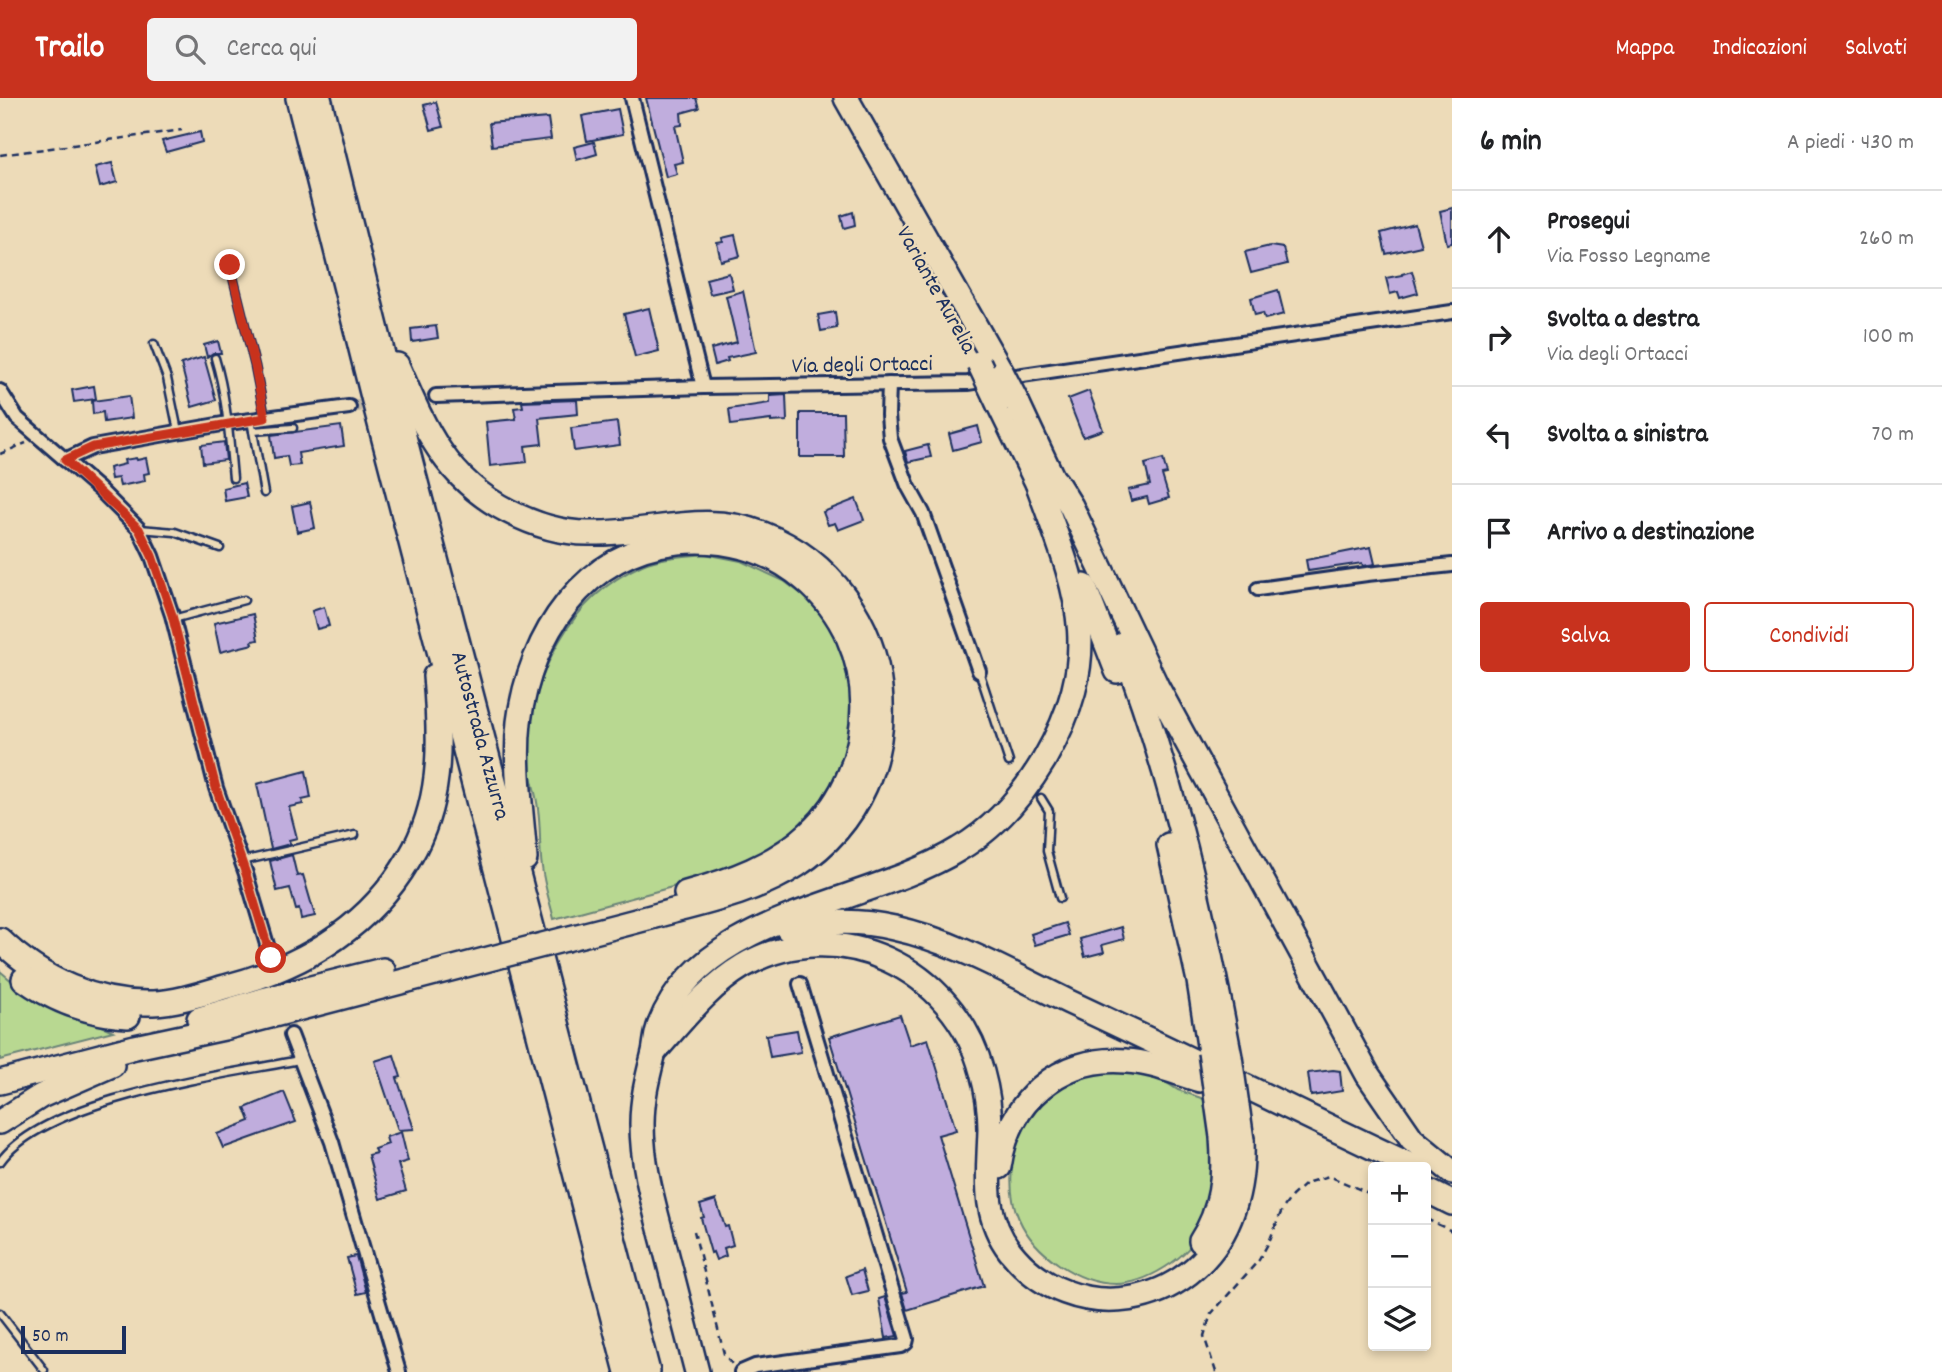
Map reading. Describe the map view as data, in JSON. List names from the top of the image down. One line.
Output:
{"streets":{"highway":["Variante Aurelia","Autostrada Azzurra"],"street":["Via degli Ortacci"]},"scale_bar":"50 m","page":{"header":"Trailo","search":"Cerca qui","nav":["Mappa","Indicazioni","Salvati"],"heading":["6 min","A piedi · 430 m"],"list":[["Prosegui","Via Fosso Legname","260 m"],["Svolta a destra","Via degli Ortacci","100 m"],["Svolta a sinistra","70 m"],"Arrivo a destinazione"],"buttons":["Salva","Condividi"],"map_buttons":["+","−"],"scale":"50 m"}}
